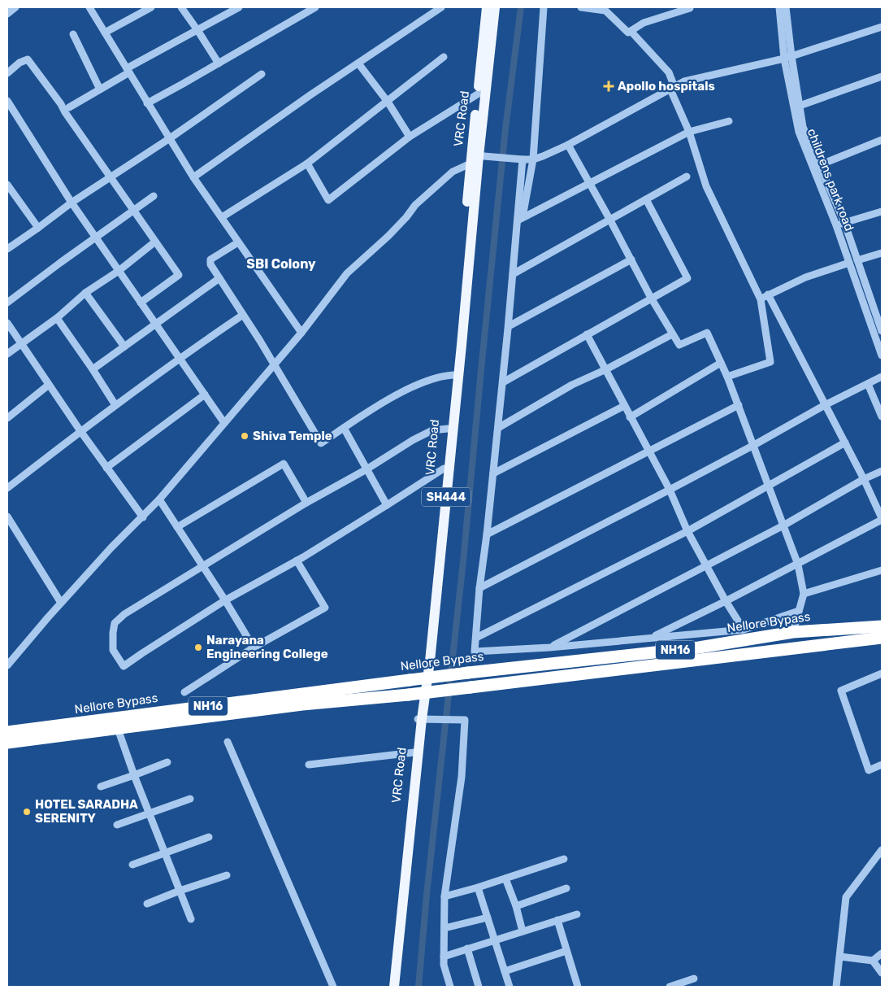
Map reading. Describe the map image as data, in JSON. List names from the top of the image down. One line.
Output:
{"streets":{"highway":["Nellore Bypass","NH16"],"main road":["VRC Road","SH444"],"street":["childrens park road"]},"crossings":[["VRC Road","SH444"]],"districts":["SBI Colony"],"places":{"health":["Apollo hospitals"],"other":["Shiva Temple","Narayana Engineering College","HOTEL SARADHA SERENITY"]}}
